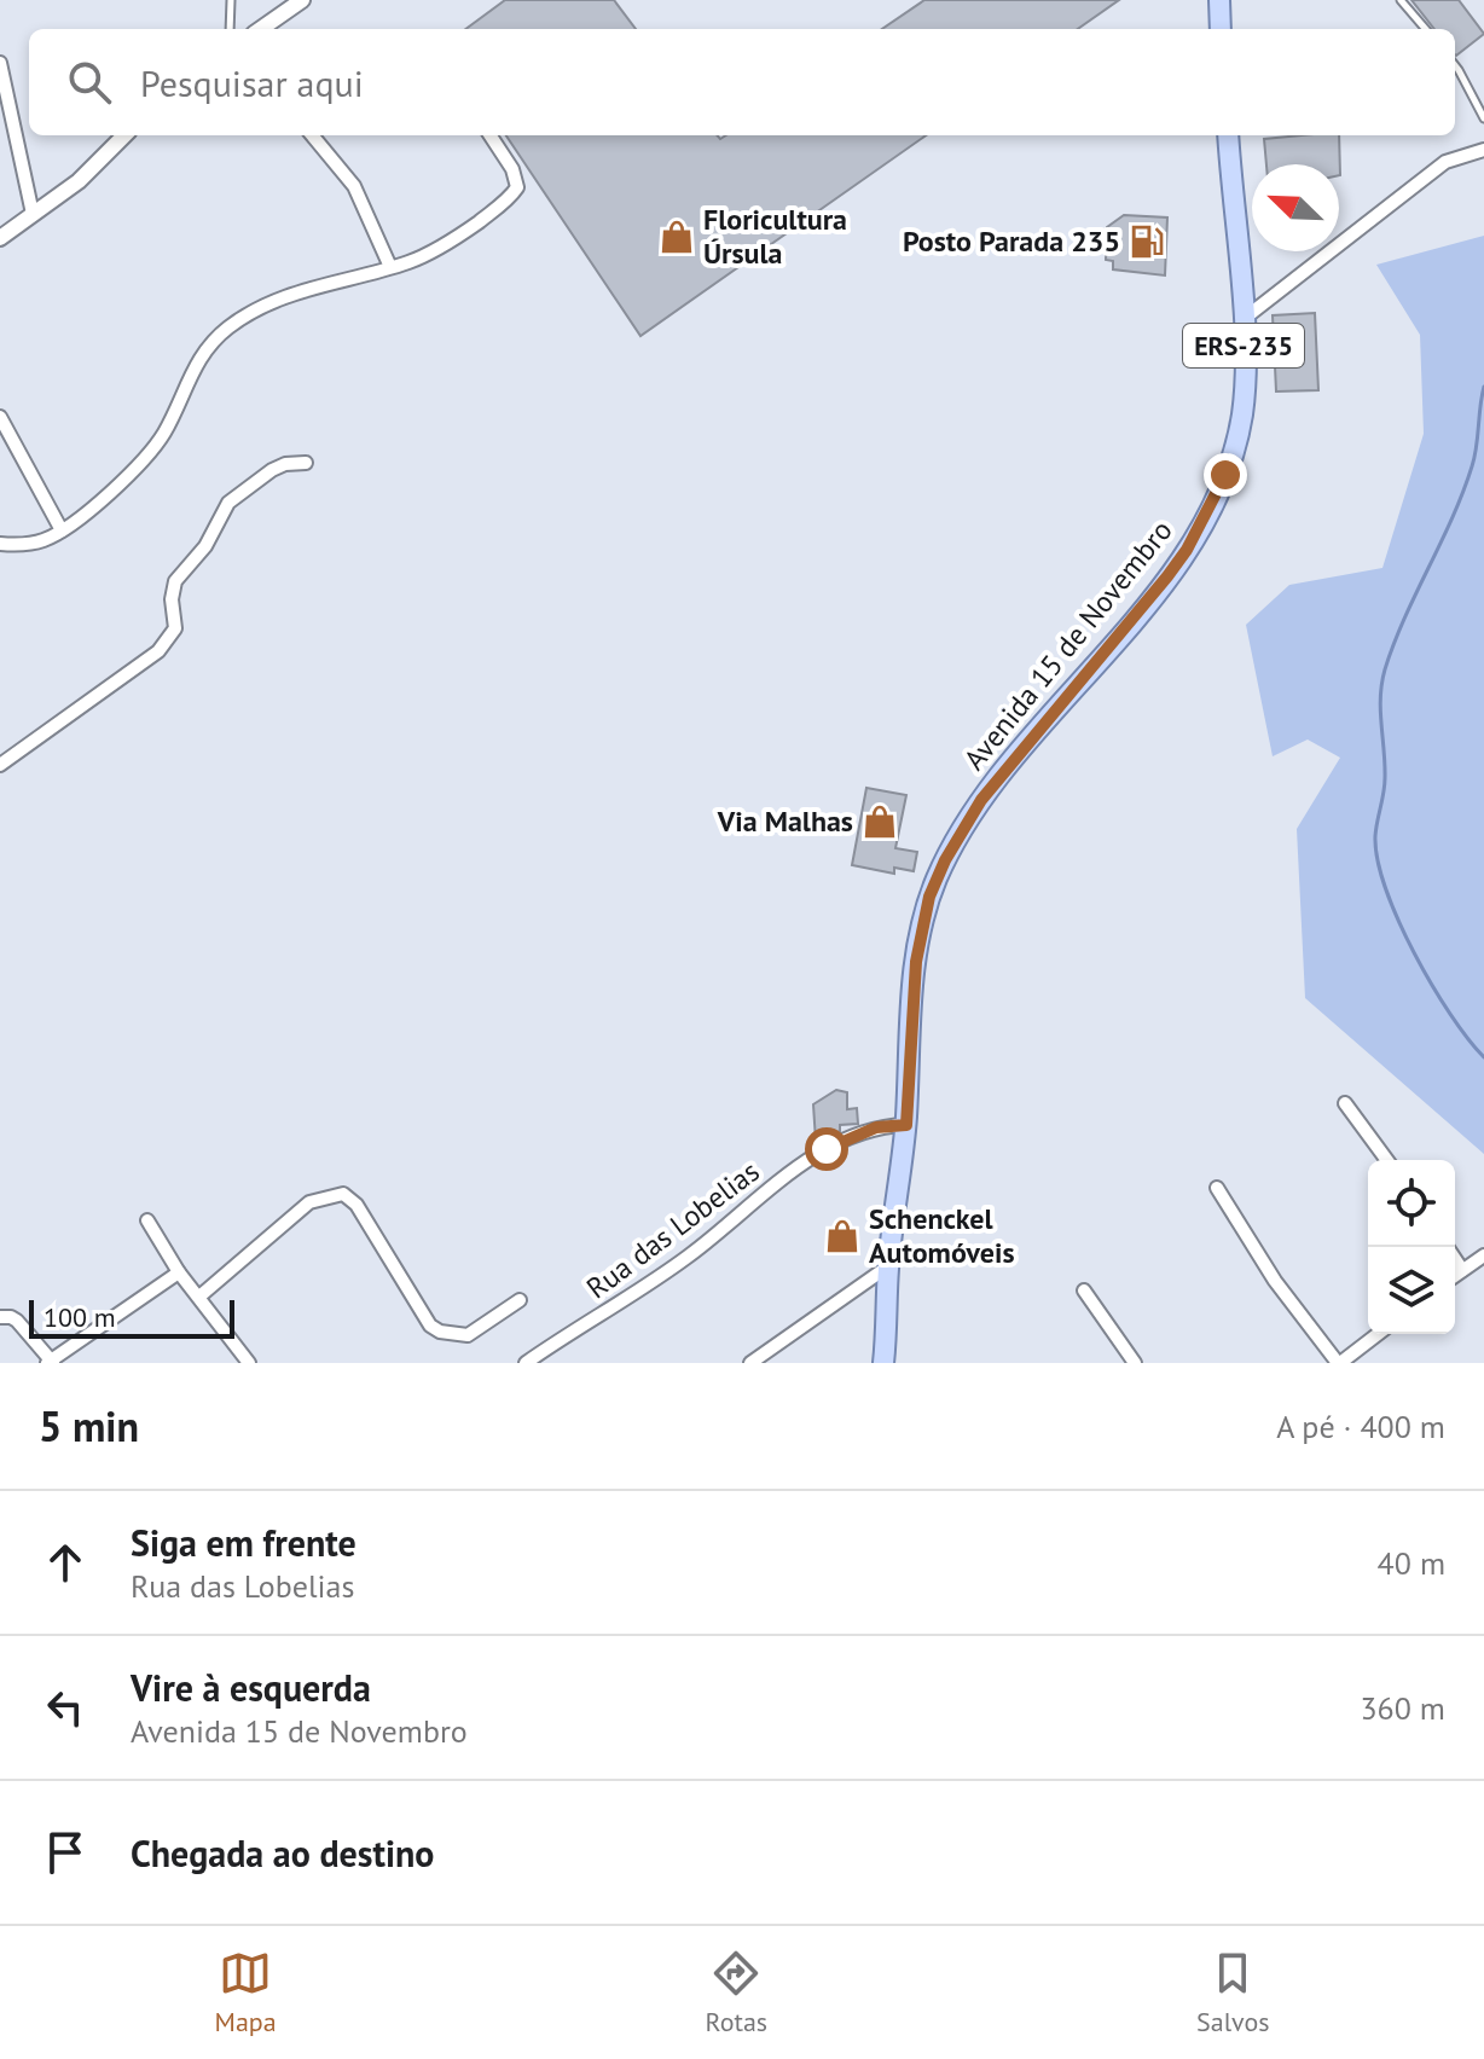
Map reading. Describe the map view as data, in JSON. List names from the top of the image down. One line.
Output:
{"streets":{"main road":["ERS-235","Avenida 15 de Novembro"],"street":["Rua das Lobelias"]},"crossings":[["Avenida 15 de Novembro","Rua das Lobelias"]],"places":{"shop":["Floricultura Úrsula","Via Malhas","Schenckel Automóveis"],"fuel station":["Posto Parada 235"]},"scale_bar":"100 m","north":"top left","page":{"search":"Pesquisar aqui","scale":"100 m","heading":["5 min","A pé · 400 m"],"list":[["Siga em frente","Rua das Lobelias","40 m"],["Vire à esquerda","Avenida 15 de Novembro","360 m"],"Chegada ao destino"],"nav":["Mapa","Rotas","Salvos"]}}
